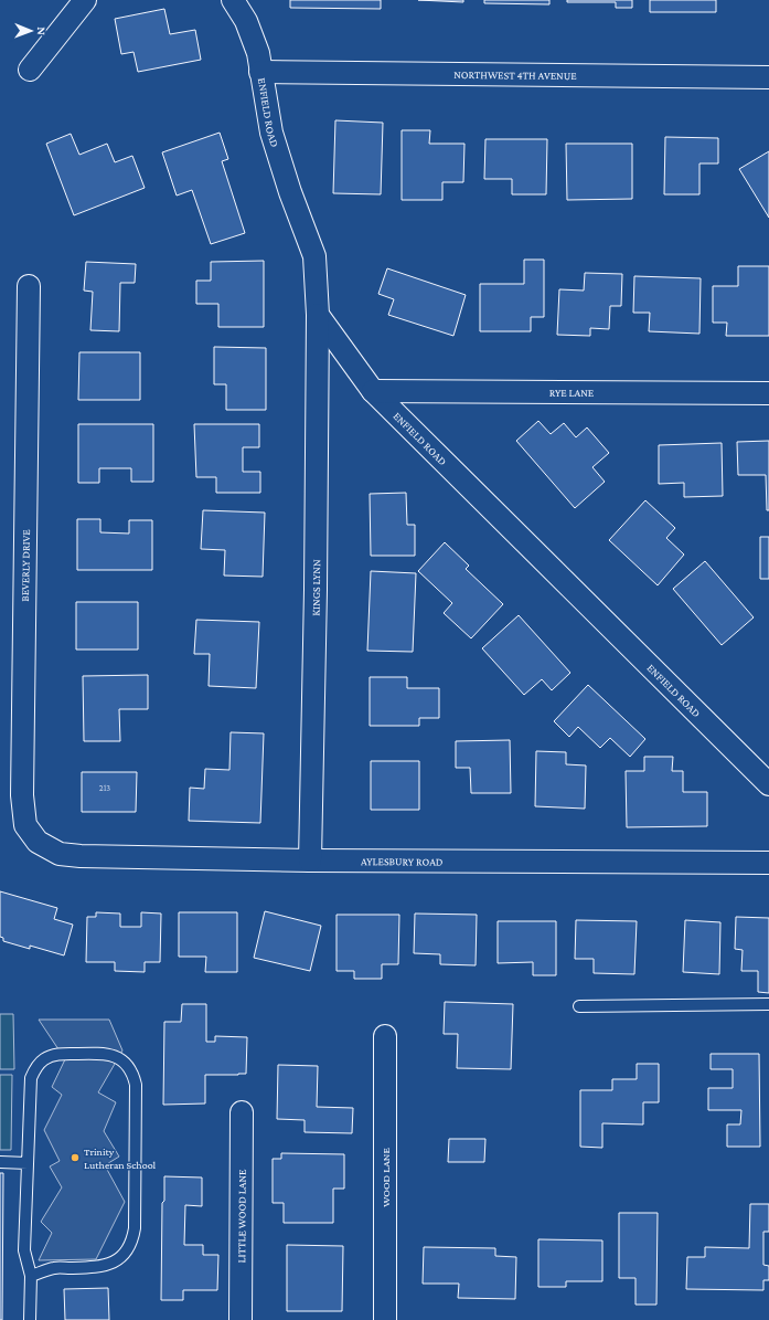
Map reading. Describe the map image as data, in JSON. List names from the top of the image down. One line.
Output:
{"streets":{"street":["NORTHWEST 4TH AVENUE","ENFIELD ROAD","RYE LANE","BEVERLY DRIVE","KINGS LYNN","AYLESBURY ROAD","WOOD LANE","LITTLE WOOD LANE"]},"crossings":[["NORTHWEST 4TH AVENUE","ENFIELD ROAD"],["ENFIELD ROAD","RYE LANE"],["ENFIELD ROAD","KINGS LYNN"],["BEVERLY DRIVE","AYLESBURY ROAD"],["KINGS LYNN","AYLESBURY ROAD"]],"places":["Trinity Lutheran School"],"house_numbers":["213"],"north":"right"}
